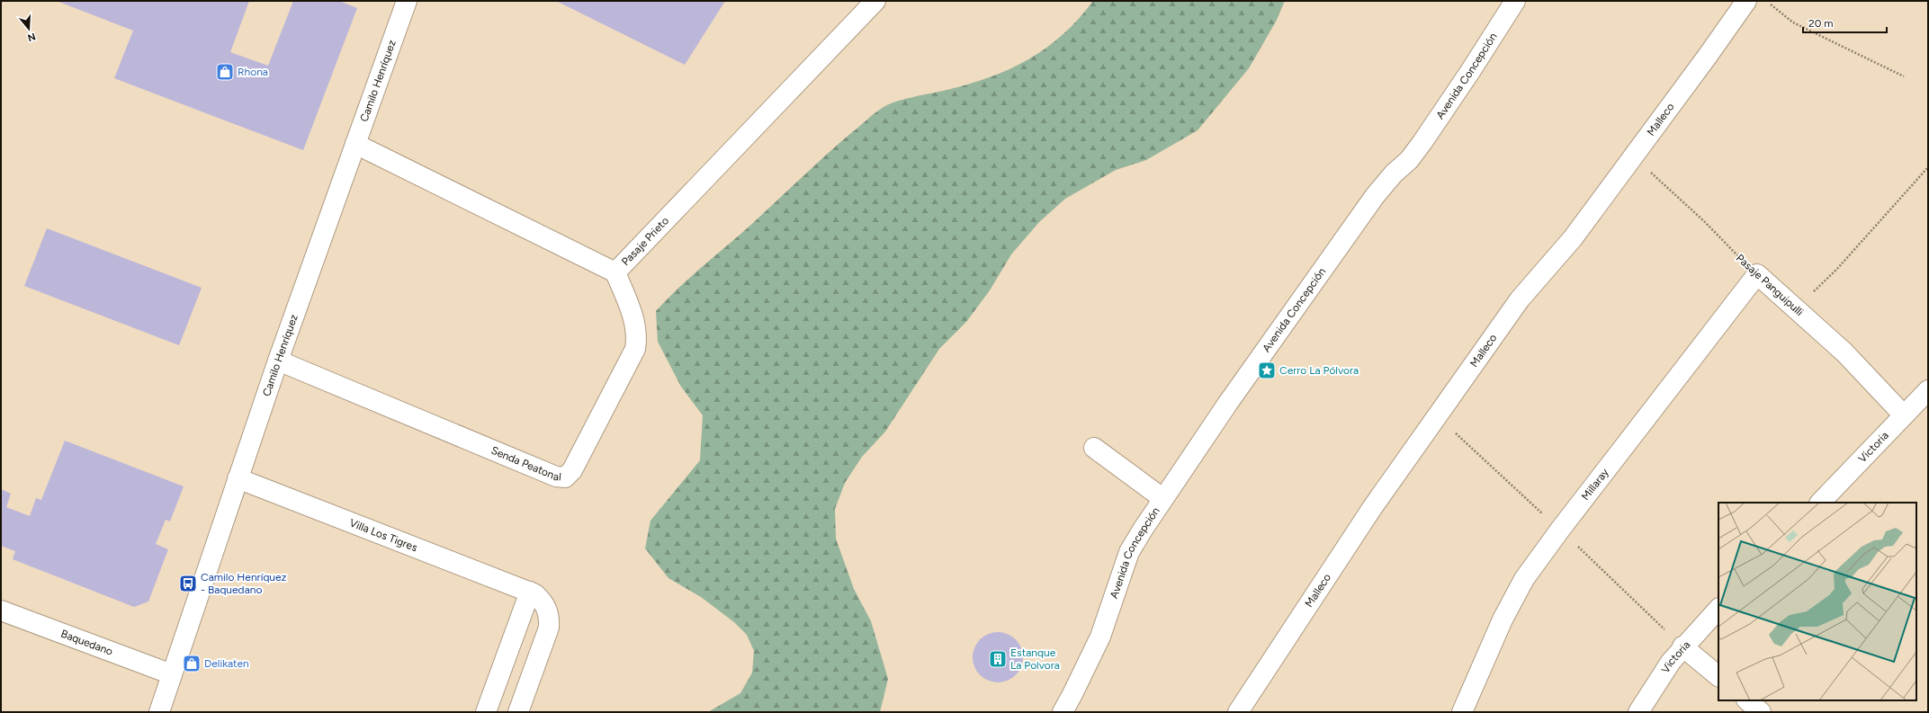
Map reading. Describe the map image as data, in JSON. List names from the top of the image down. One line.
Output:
{"streets":{"street":["Avenida Concepción","Camilo Henríquez","Malleco","Pasaje Prieto","Pasaje Panguipulli","Victoria","Senda Peatonal","Millaray","Villa Los Tigres","Baquedano"]},"crossings":[["Camilo Henríquez","Pasaje Prieto"],["Camilo Henríquez","Senda Peatonal"],["Camilo Henríquez","Villa Los Tigres"],["Camilo Henríquez","Baquedano"],["Malleco","Pasaje Panguipulli"],["Pasaje Prieto","Senda Peatonal"],["Pasaje Panguipulli","Victoria"],["Pasaje Panguipulli","Millaray"]],"places":{"shop":["Rhona","Delikaten"],"place":["Cerro La Pólvora"],"bus stop":["Camilo Henríquez - Baquedano"],"building":["Estanque La Polvora"]},"scale_bar":"20 m","north":"bottom"}
